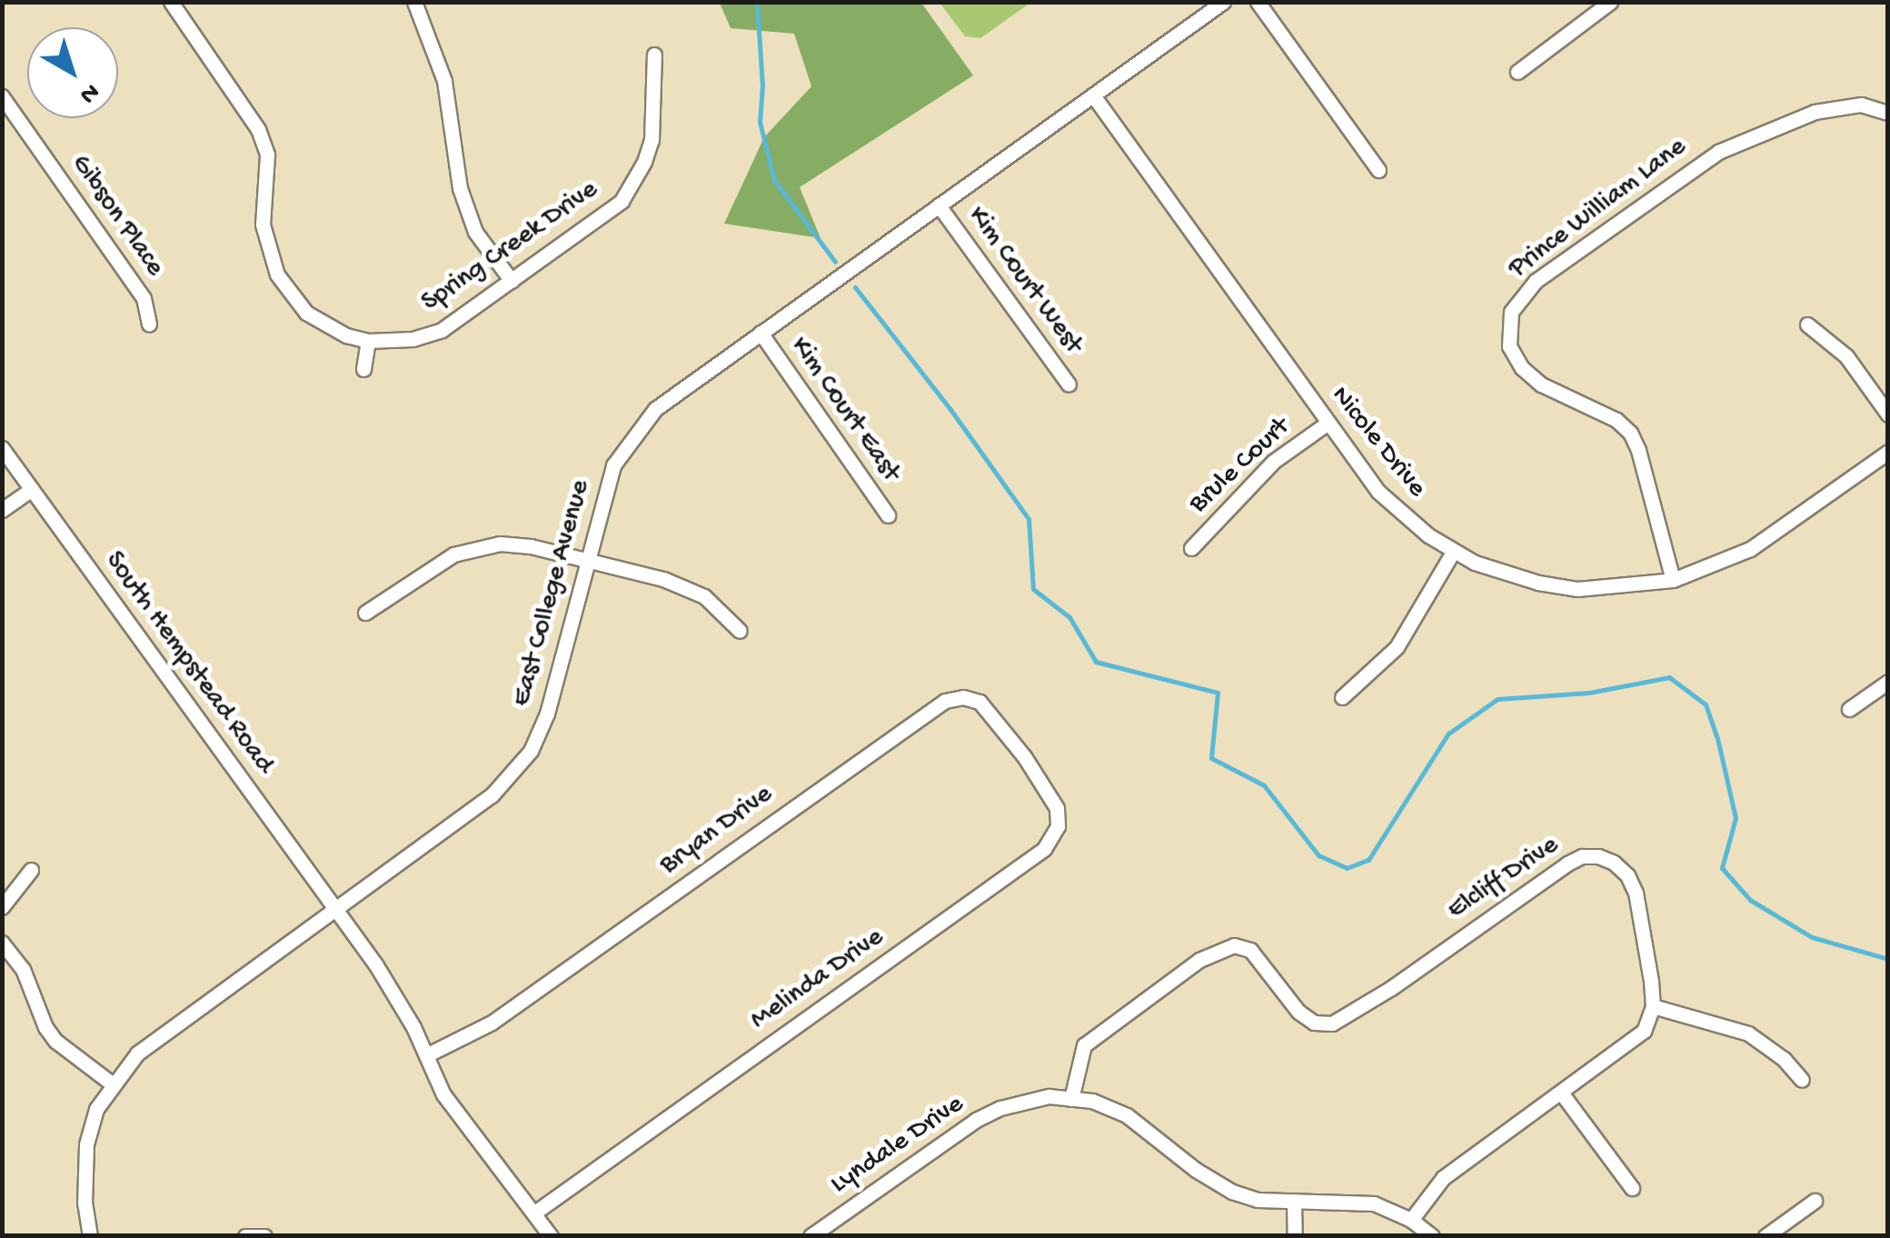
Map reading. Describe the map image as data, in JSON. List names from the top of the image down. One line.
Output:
{"streets":{"street":["Prince William Lane","Gibson Place","Spring Creek Drive","Kim Court West","Kim Court East","Nicole Drive","Brule Court","East College Avenue","South Hempstead Road","Bryan Drive","Elcliff Drive","Melinda Drive","Lyndale Drive"]},"crossings":[["Prince William Lane","Nicole Drive"],["Kim Court West","East College Avenue"],["Kim Court East","East College Avenue"],["Nicole Drive","Brule Court"],["Nicole Drive","East College Avenue"],["East College Avenue","South Hempstead Road"],["South Hempstead Road","Bryan Drive"],["South Hempstead Road","Melinda Drive"],["Bryan Drive","Melinda Drive"],["Elcliff Drive","Lyndale Drive"]],"north":"bottom right"}
